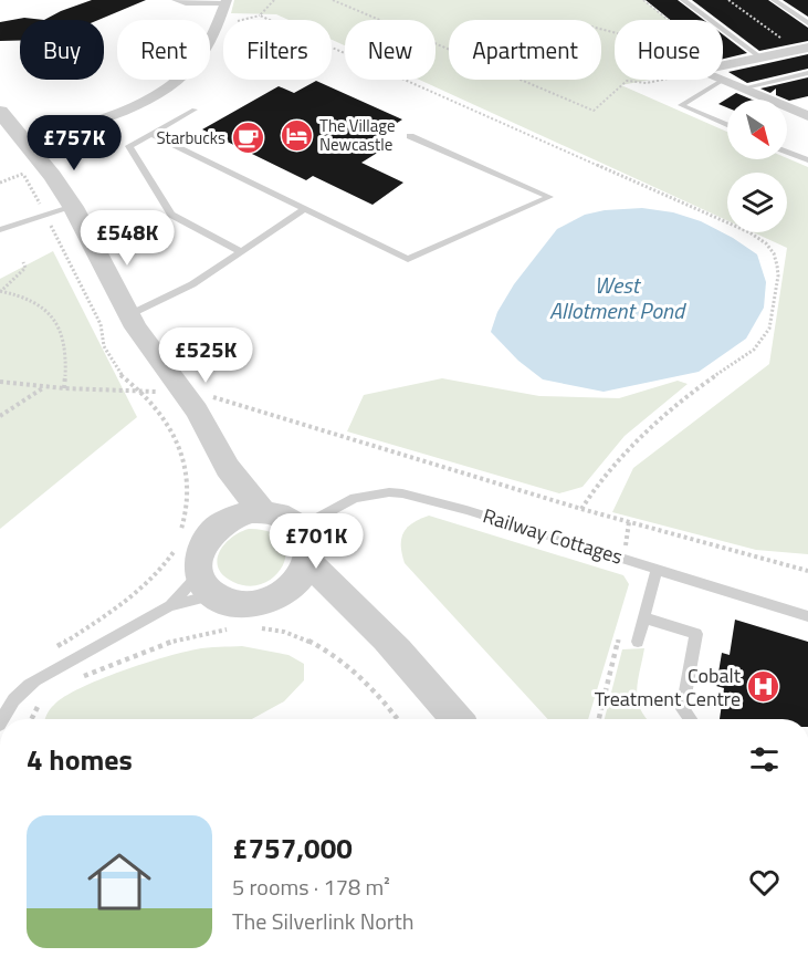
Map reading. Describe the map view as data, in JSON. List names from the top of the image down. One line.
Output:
{"streets":{"lane":["Railway Cottages"]},"water":["West Allotment Pond"],"places":{"hotel":["The Village Newcastle"],"cafe":["Starbucks"],"hospital":["Cobalt Treatment Centre"]},"north":"bottom right","page":{"chip":["Buy","Rent","Filters","New","Apartment","House"],"price":["£757K","£548K","£525K","£701K"],"heading":"4 homes","list":[{"name":"£757,000","note":"5 rooms · 178 m² · The Silverlink North"}]}}
